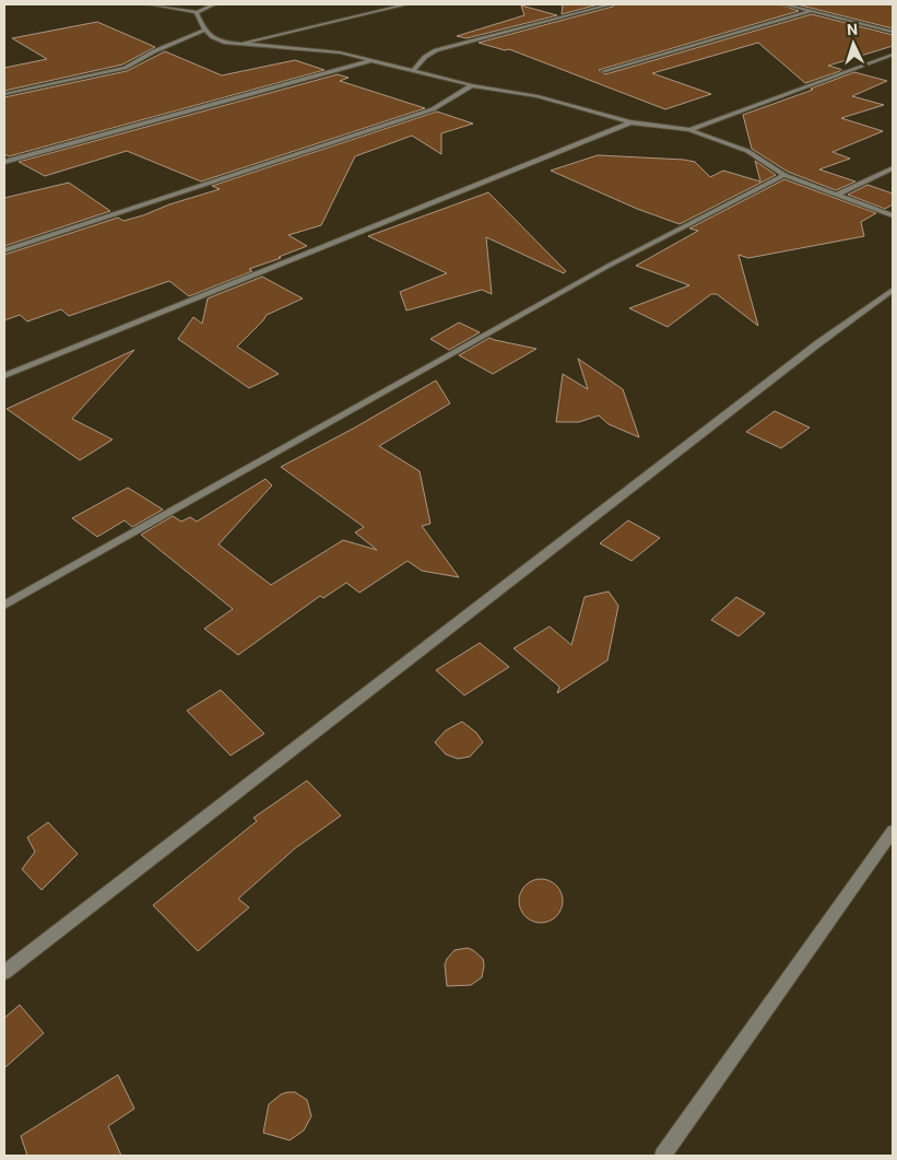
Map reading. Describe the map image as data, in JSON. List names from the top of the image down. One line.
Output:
{"north":"top"}
